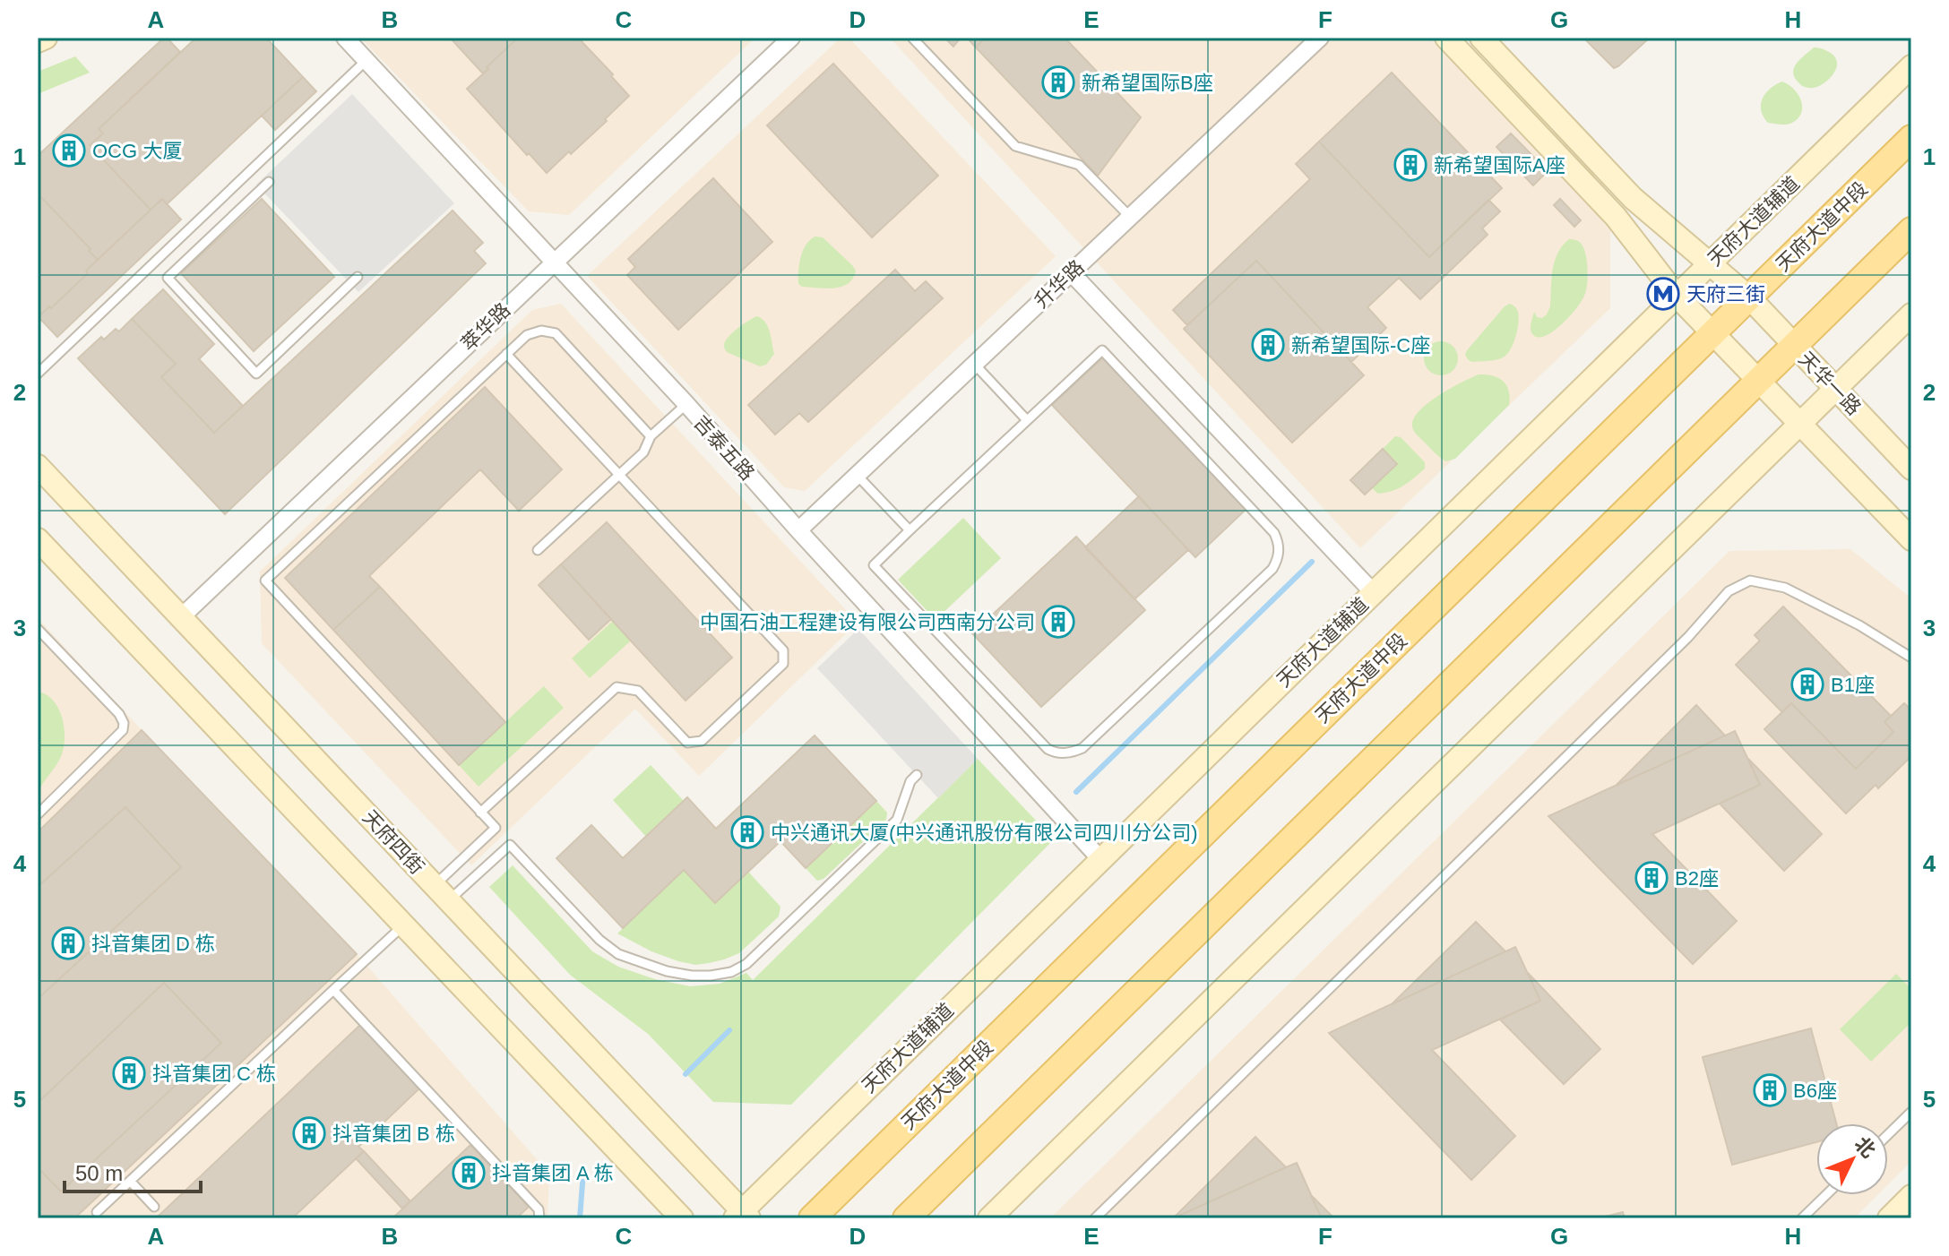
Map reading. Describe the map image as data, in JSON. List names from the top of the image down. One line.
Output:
{"streets":{"main road":["天府大道中段"],"street":["天府大道辅道","升华路","萃华路","天华一路","吉泰五路","天府四街"]},"crossings":[["天府大道辅道","吉泰五路"],["天府大道辅道","天府四街"],["天府大道中段","天华一路"],["升华路","吉泰五路"],["萃华路","吉泰五路"],["萃华路","天府四街"]],"places":{"building":["新希望国际B座","OCG 大厦","新希望国际A座","新希望国际-C座","中国石油工程建设有限公司西南分公司","B1座","中兴通讯大厦(中兴通讯股份有限公司四川分公司)","B2座","抖音集团 D 栋","抖音集团 C 栋","B6座","抖音集团 B 栋","抖音集团 A 栋"],"metro station":["天府三街"]},"scale_bar":"50 m","north":"top right","grid":{"columns":["A","B","C","D","E","F","G","H"],"rows":["1","2","3","4","5"]}}
